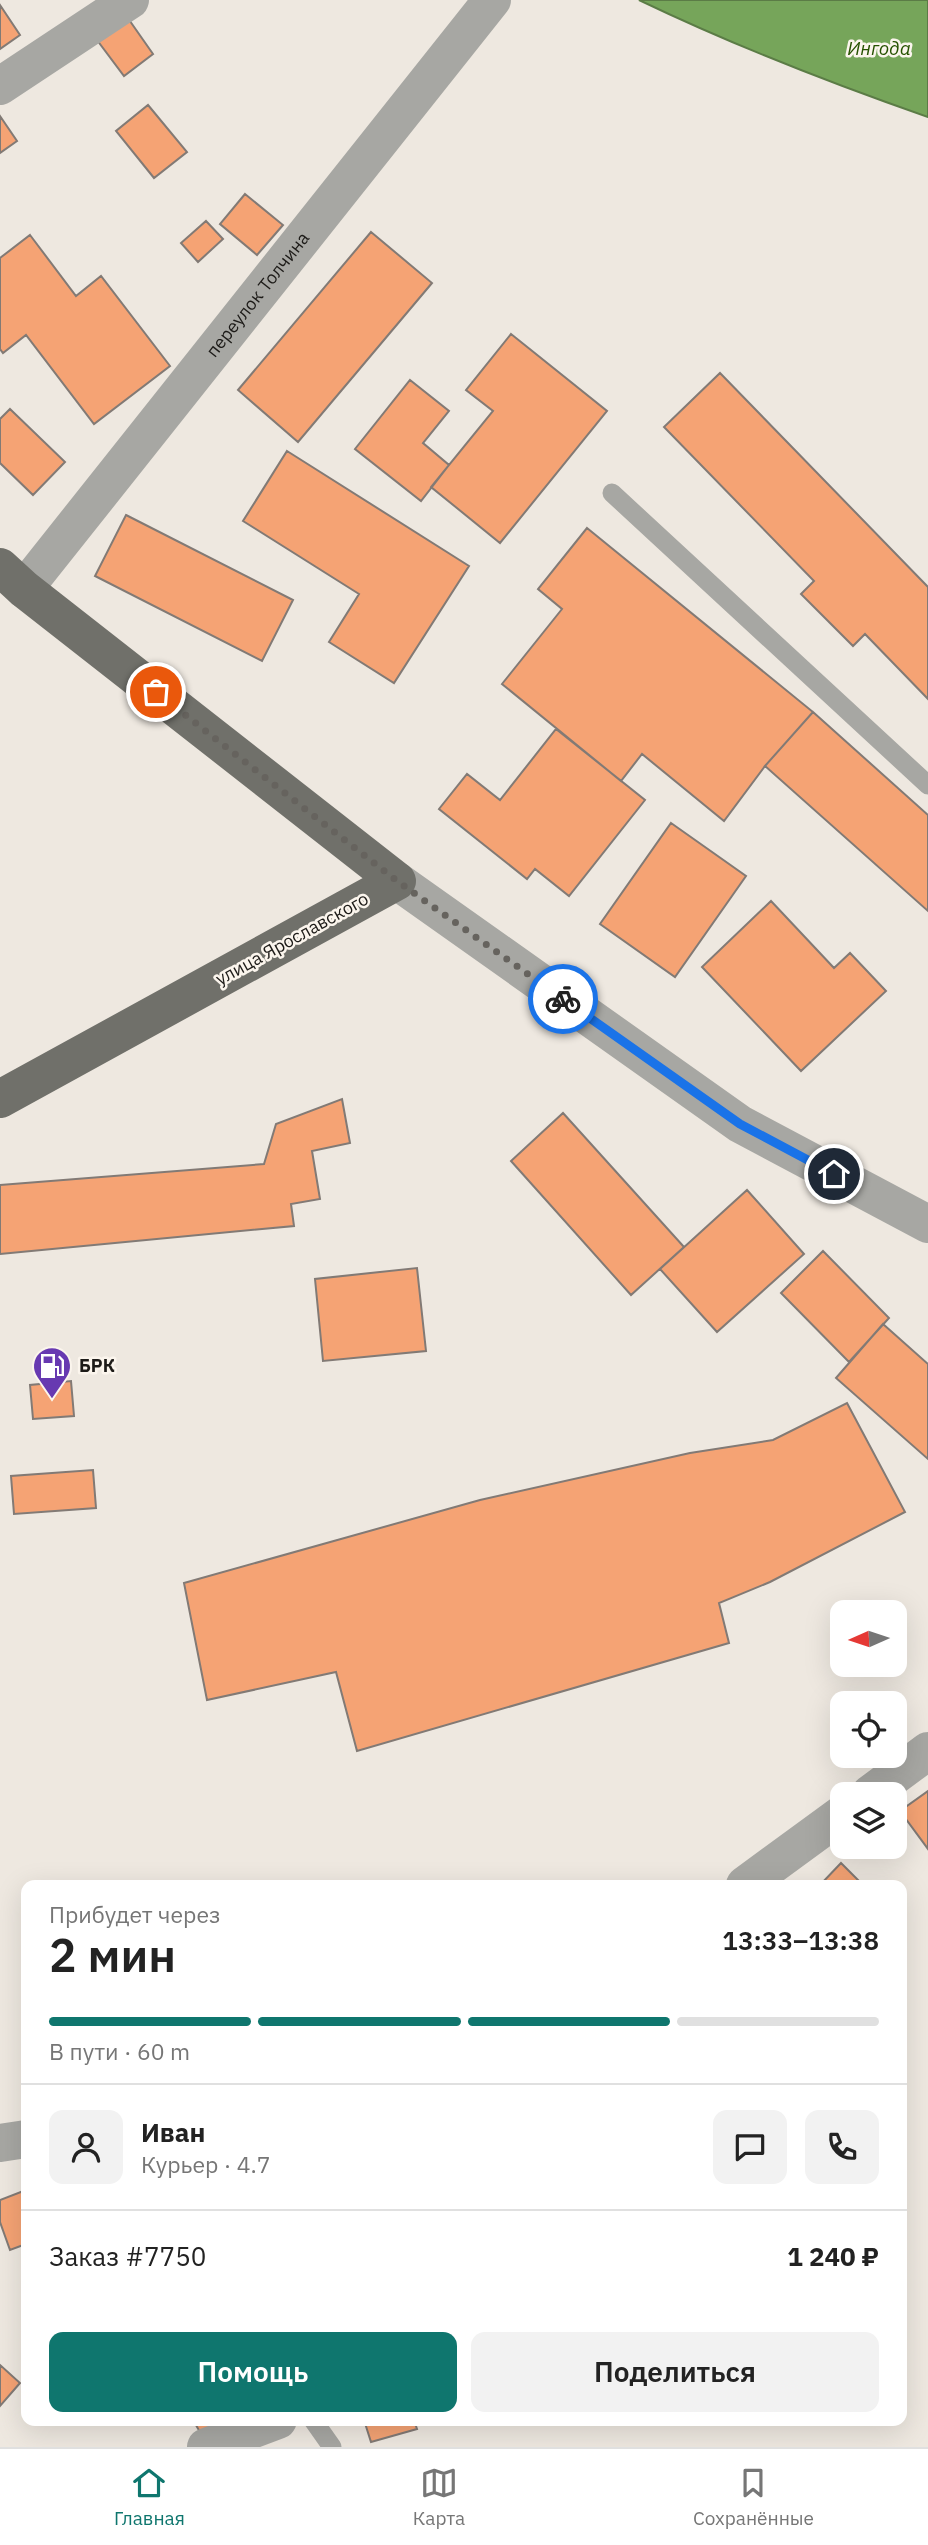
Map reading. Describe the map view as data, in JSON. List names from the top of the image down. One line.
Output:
{"streets":{"main road":["улица Ярославского"],"street":["переулок Толчина"]},"water":["Ингода"],"places":{"fuel station":["БРК"]},"north":"left","page":{"heading":["2 мин","Прибудет через","13:33–13:38"],"panel":["Иван","Курьер · 4.7","Заказ #7750","1 240 ₽"],"bar":"В пути · 60 m","buttons":["Помощь","Поделиться"],"tabs":["Главная","Карта","Сохранённые"]}}
